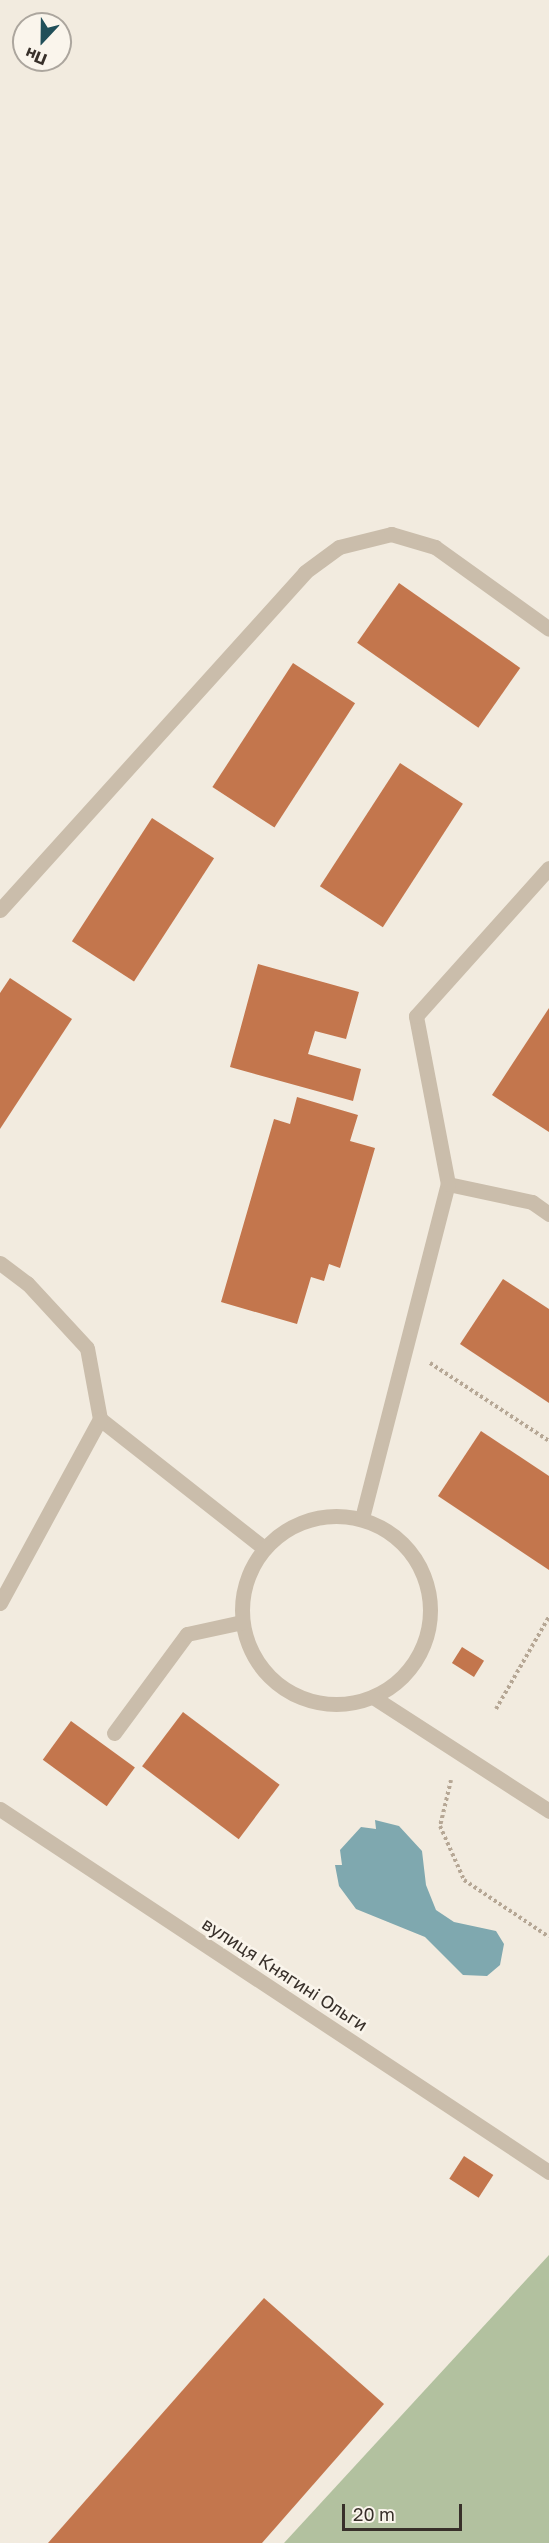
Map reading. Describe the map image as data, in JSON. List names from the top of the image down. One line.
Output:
{"streets":{"street":["вулиця Княгині Ольги"]},"scale_bar":"20 m","north":"bottom"}
